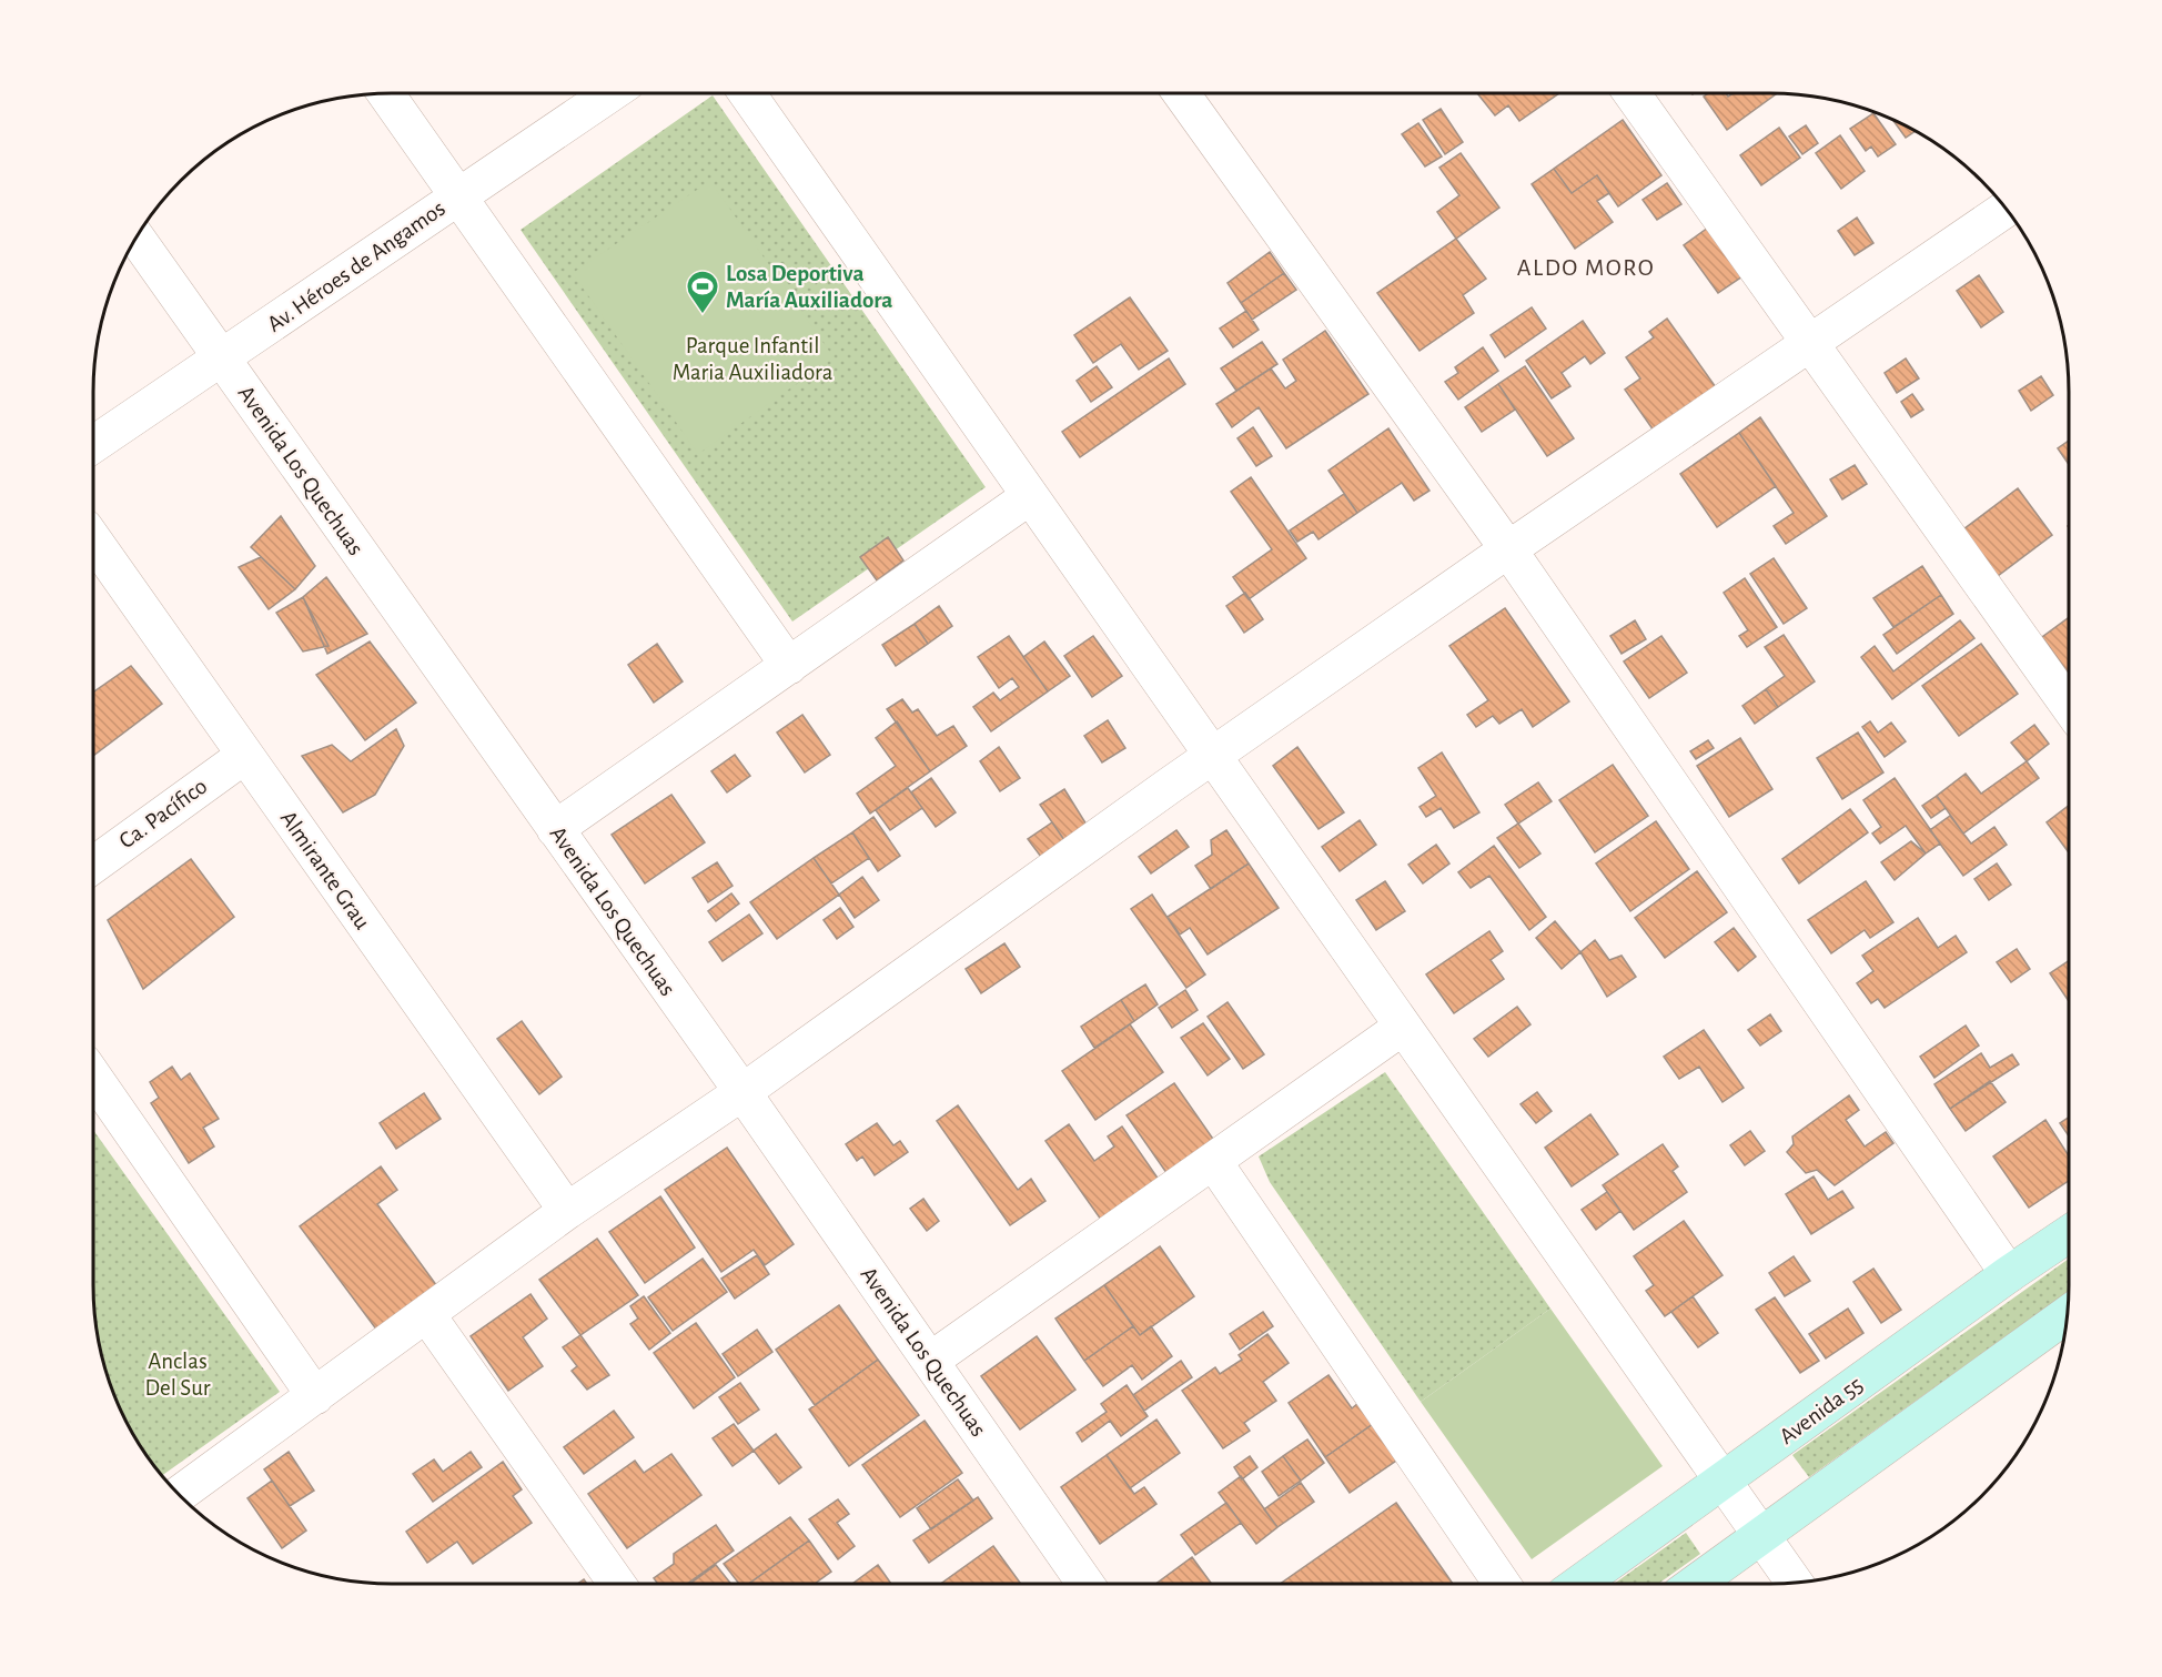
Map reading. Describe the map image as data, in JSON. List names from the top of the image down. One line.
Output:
{"streets":{"street":["Av. Héroes de Angamos","Avenida Los Quechuas","Ca. Pacífico","Almirante Grau","Avenida 55"]},"crossings":[["Av. Héroes de Angamos","Avenida Los Quechuas"],["Ca. Pacífico","Almirante Grau"]],"districts":["ALDO MORO"],"parks":["Parque Infantil Maria Auxiliadora","Anclas Del Sur"],"places":{"sports":["Losa Deportiva María Auxiliadora"]}}
